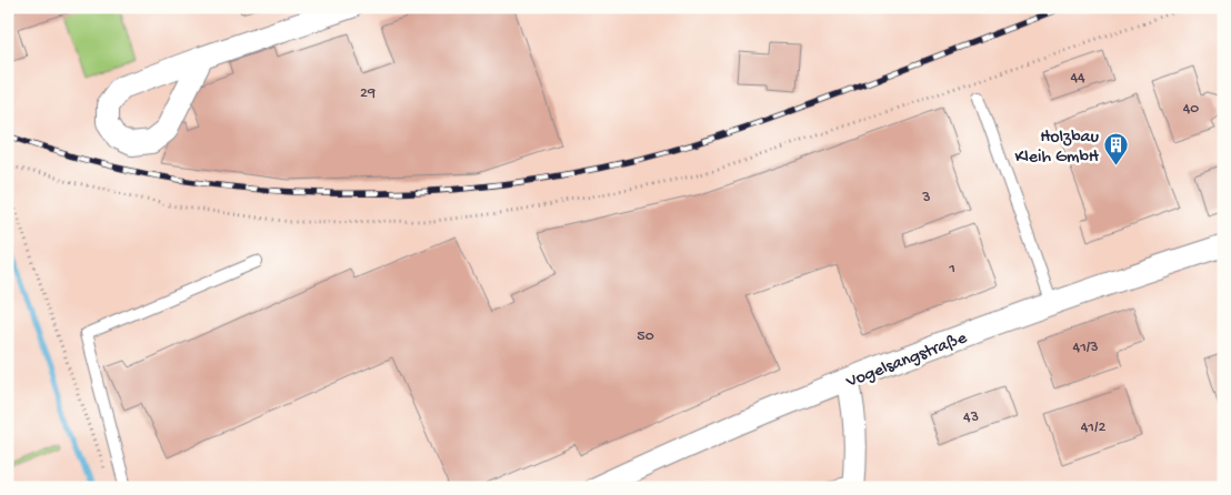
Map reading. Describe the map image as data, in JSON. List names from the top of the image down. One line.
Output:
{"streets":{"street":["Vogelsangstraße"]},"places":{"building":["Holzbau Kleih GmbH"]},"house_numbers":["44","29","40","3","1","50","41/3","43","41/2"]}
